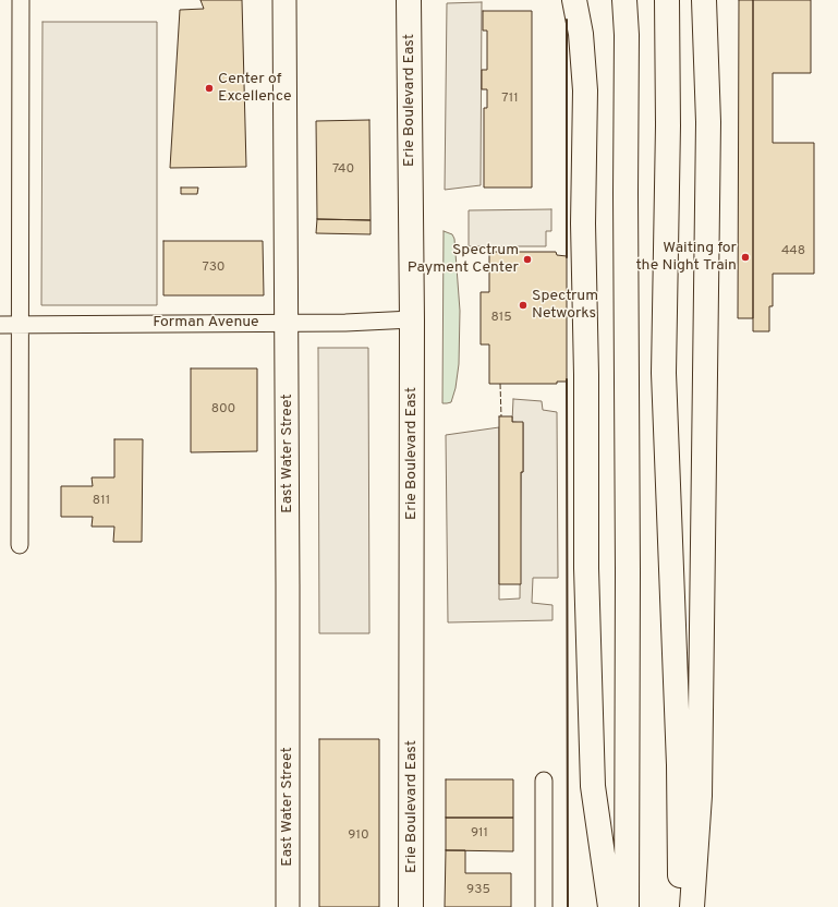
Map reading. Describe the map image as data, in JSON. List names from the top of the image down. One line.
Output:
{"streets":{"main road":["Erie Boulevard East"],"street":["Forman Avenue","East Water Street"]},"crossings":[["Erie Boulevard East","Forman Avenue"],["Forman Avenue","East Water Street"]],"places":["Center of Excellence","Waiting for the Night Train","Spectrum Payment Center","Spectrum Networks"],"house_numbers":["711","740","448","730","815","800","811","911","910","935"]}
